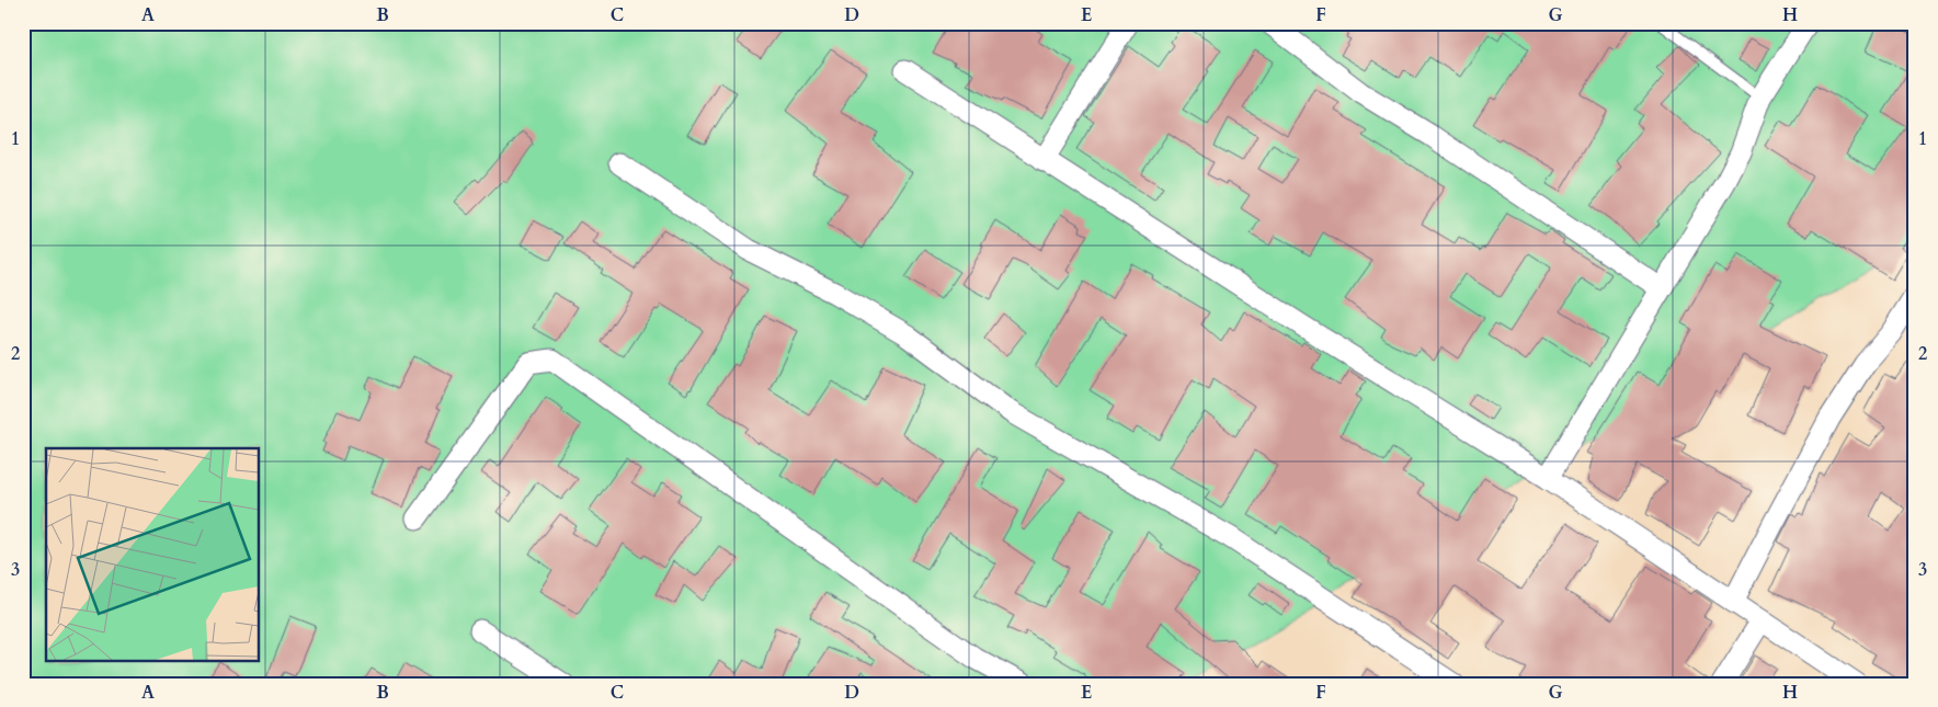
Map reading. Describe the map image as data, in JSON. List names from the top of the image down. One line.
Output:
{"grid":{"columns":["A","B","C","D","E","F","G","H"],"rows":["1","2","3"]}}
